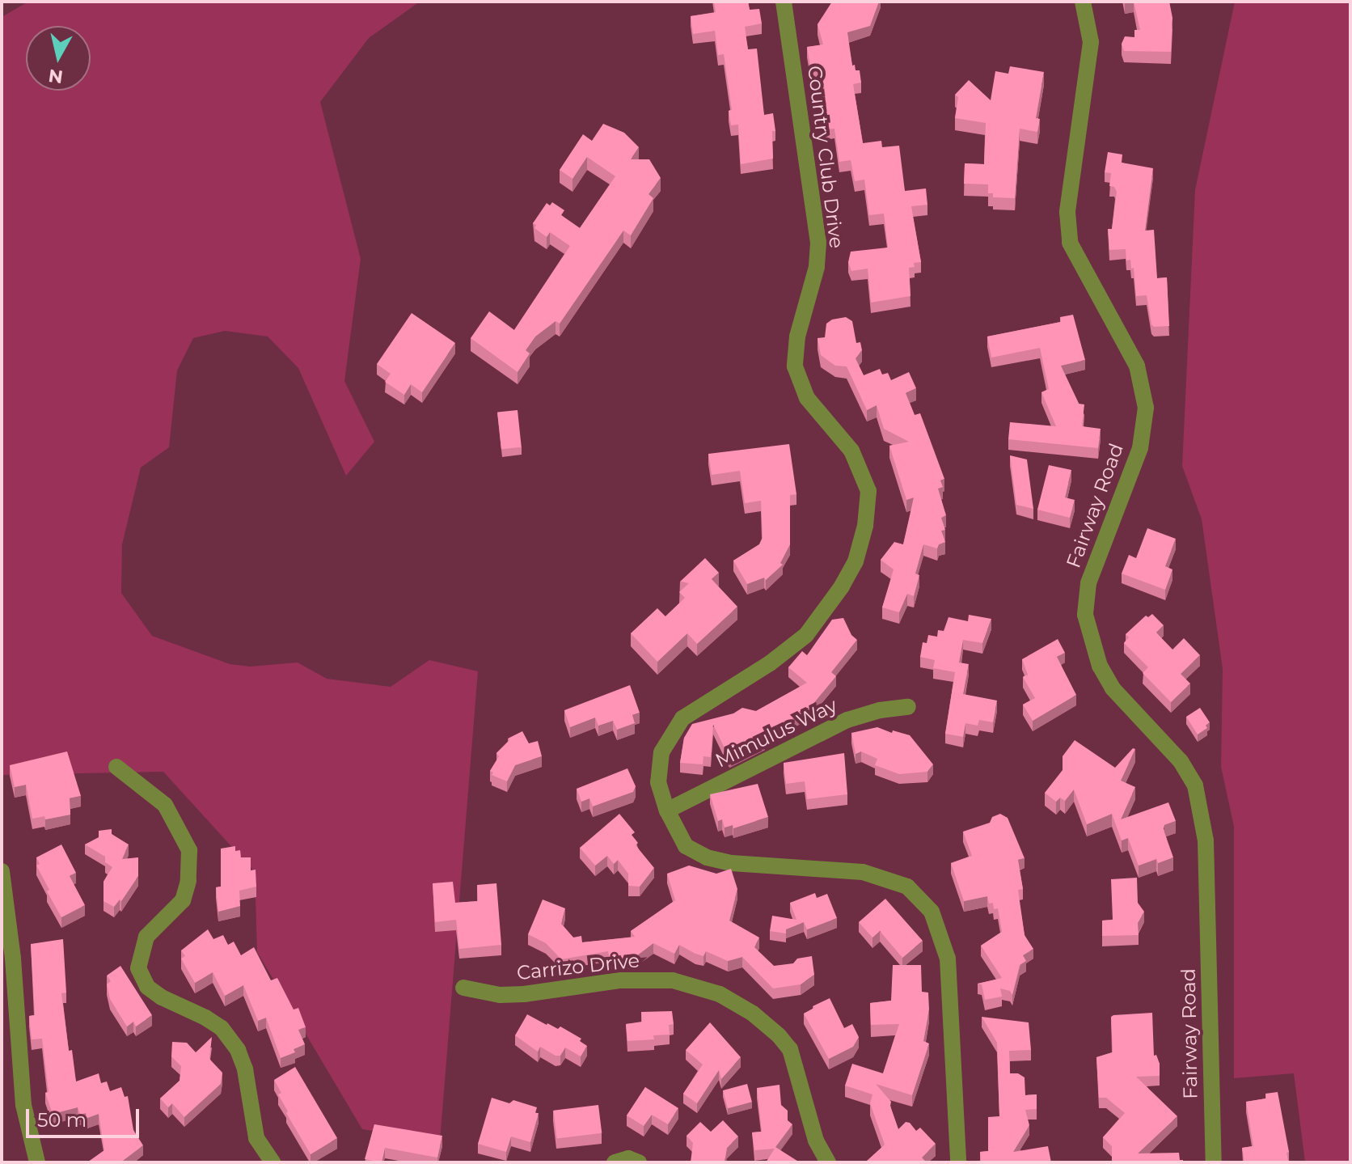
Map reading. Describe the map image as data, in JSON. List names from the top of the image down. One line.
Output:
{"streets":{"street":["Country Club Drive","Fairway Road","Mimulus Way","Carrizo Drive"]},"crossings":[["Country Club Drive","Mimulus Way"]],"scale_bar":"50 m","north":"bottom"}
